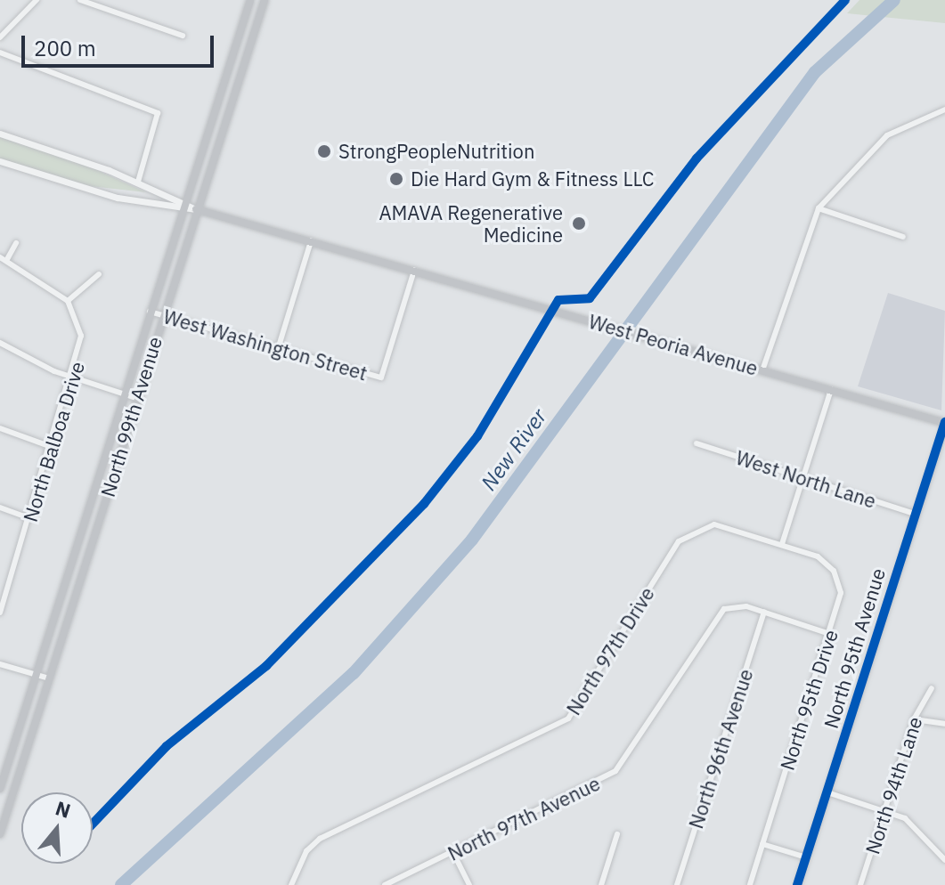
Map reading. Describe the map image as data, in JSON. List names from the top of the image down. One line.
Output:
{"streets":{"main road":["West Peoria Avenue","North 99th Avenue"],"street":["West Washington Street","North Balboa Drive","West North Lane","North 95th Avenue","North 97th Drive","North 95th Drive","North 96th Avenue","North 94th Lane","North 97th Avenue"]},"crossings":[["West Washington Street","West Peoria Avenue"],["West Washington Street","North 99th Avenue"],["West Peoria Avenue","North 99th Avenue"],["West Peoria Avenue","North 95th Avenue"],["West North Lane","North 95th Avenue"],["North 97th Drive","North 95th Drive"],["North 95th Drive","North 97th Avenue"],["North 96th Avenue","North 97th Avenue"]],"water":["New River"],"places":["StrongPeopleNutrition","Die Hard Gym & Fitness LLC","AMAVA Regenerative Medicine"],"scale_bar":"200 m","north":"top"}
